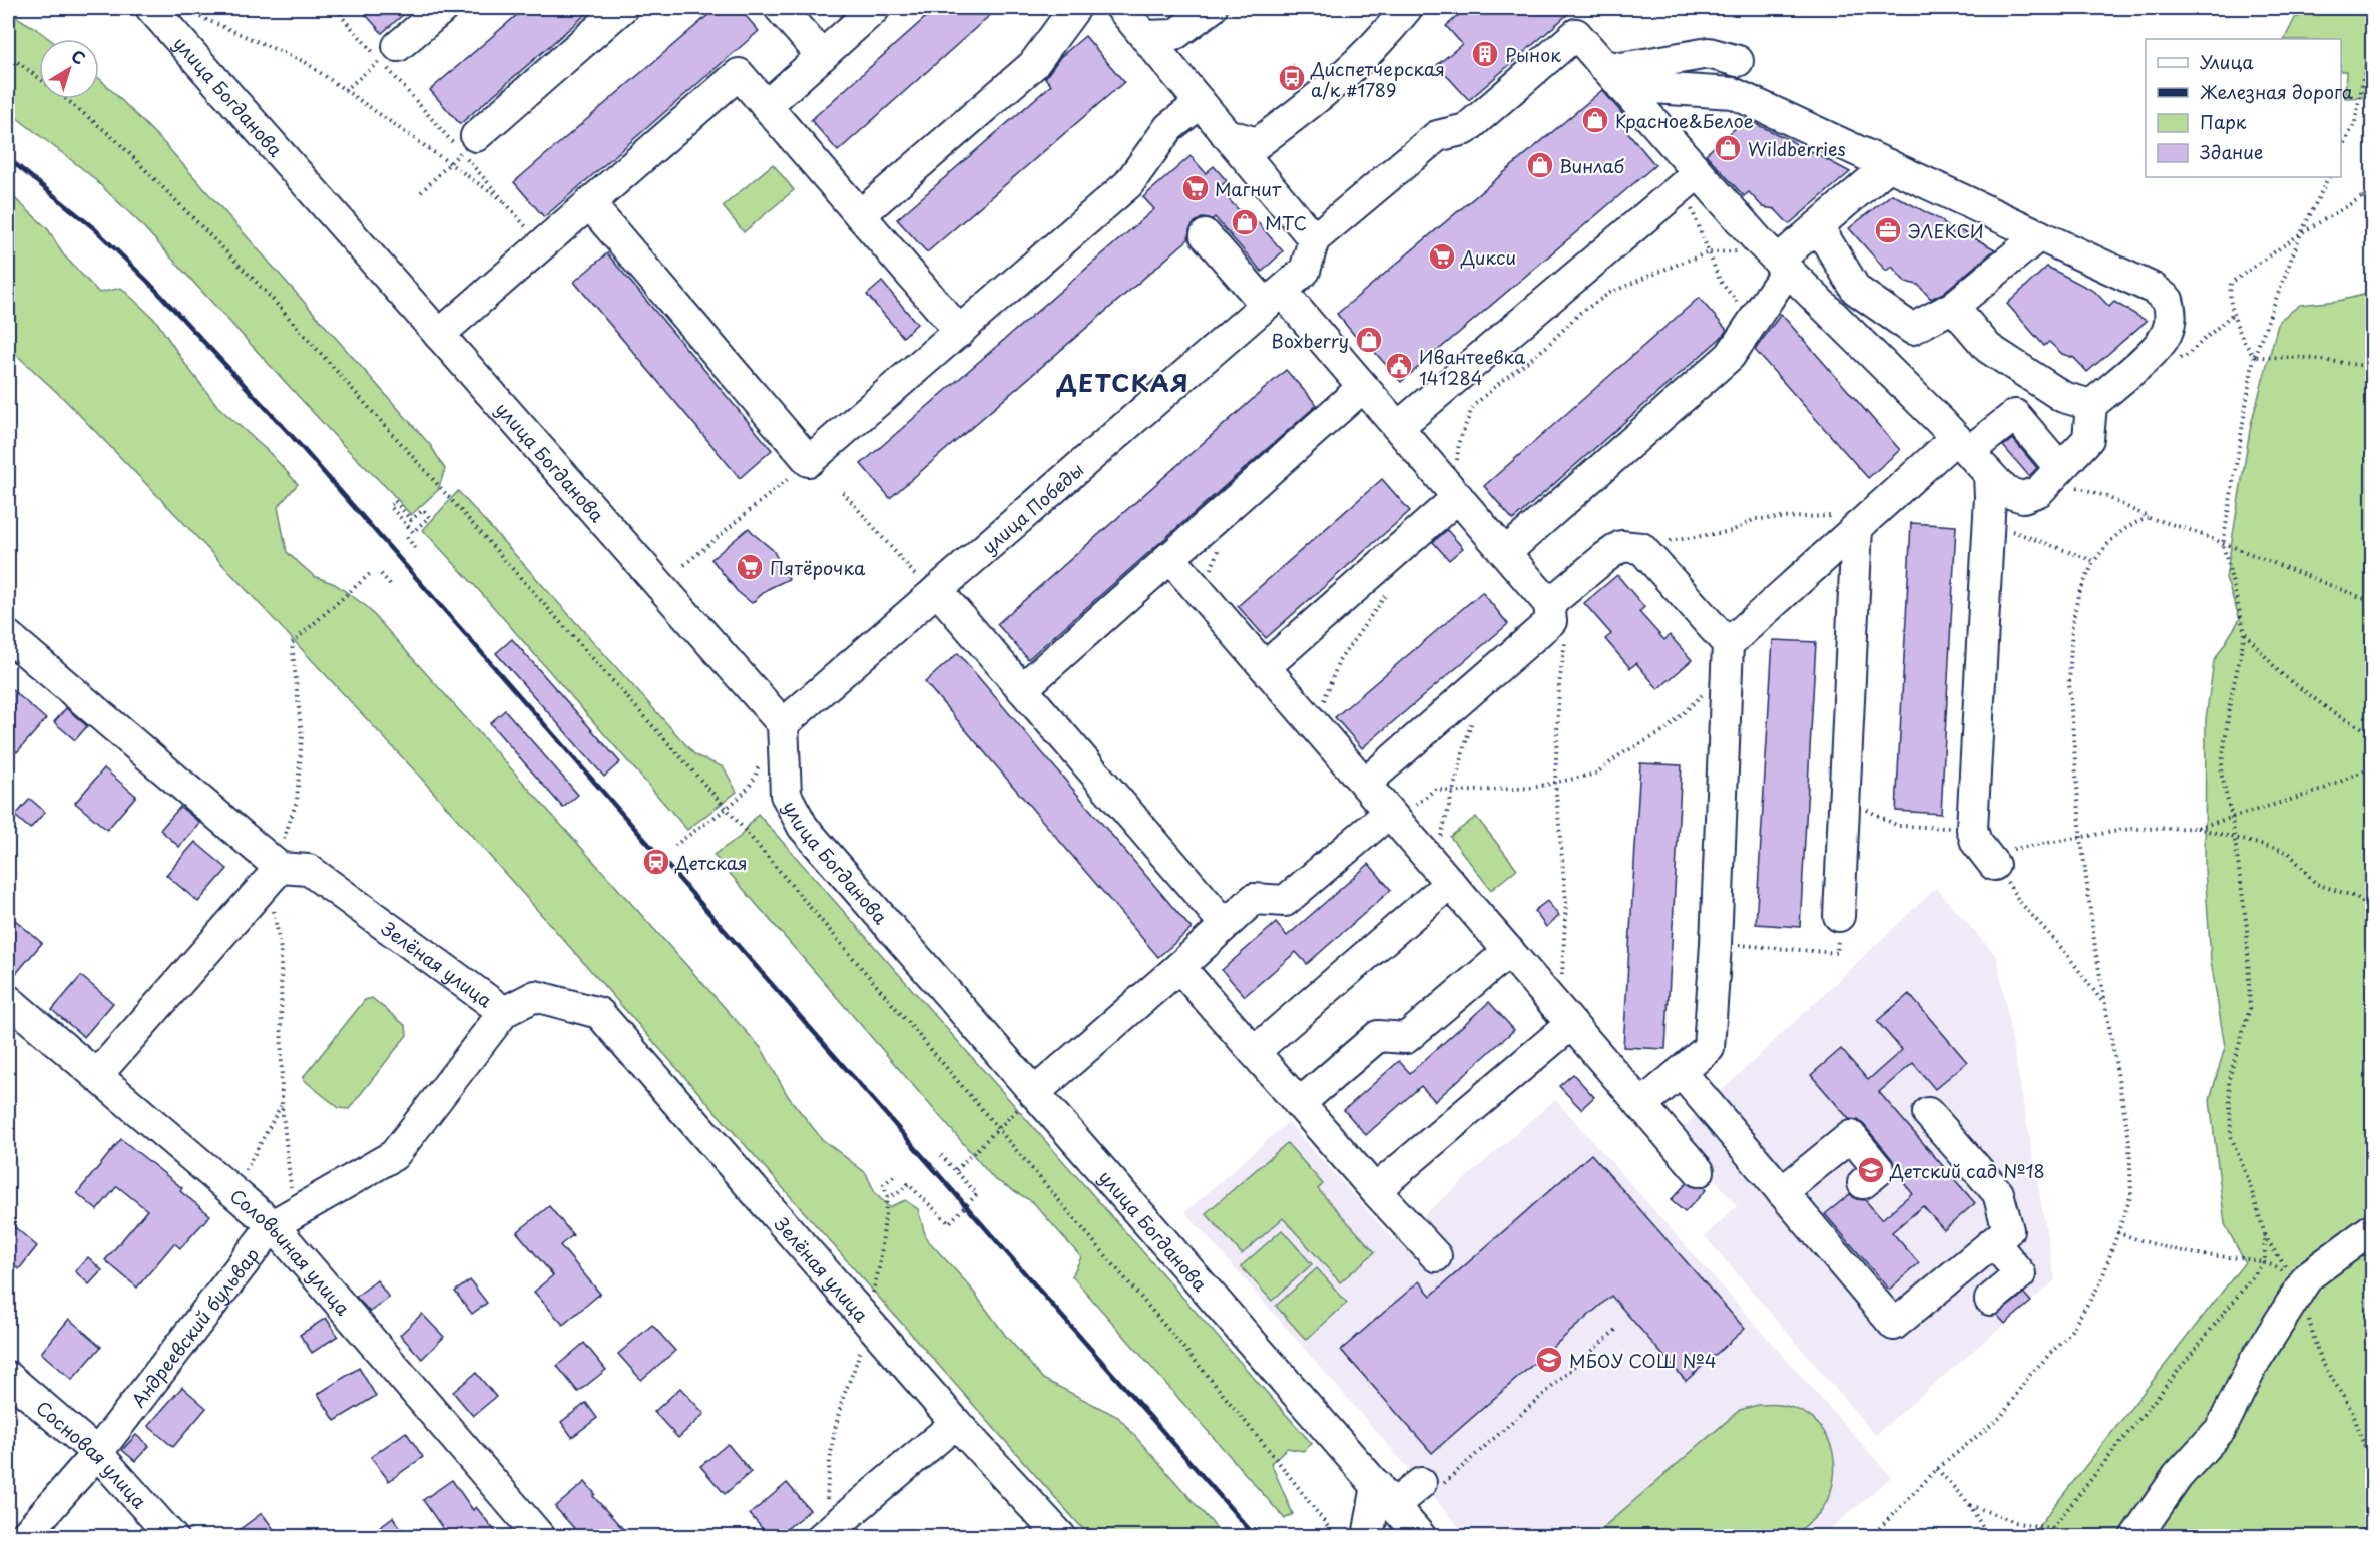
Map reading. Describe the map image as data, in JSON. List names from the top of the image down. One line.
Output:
{"streets":{"street":["улица Богданова","улица Победы","Зелёная улица","Соловьиная улица","Андреевский бульвар","Сосновая улица"]},"crossings":[["улица Богданова","улица Победы"],["Зелёная улица","Андреевский бульвар"],["Соловьиная улица","Андреевский бульвар"],["Андреевский бульвар","Сосновая улица"]],"districts":["ДЕТСКАЯ"],"places":{"building":["Рынок"],"bus stop":["Диспетчерская а/к #1789"],"shop":["Красное&Белое","Wildberries","Винлаб","МТС","Boxberry"],"supermarket":["Магнит","Дикси","Пятёрочка"],"office":["ЭЛЕКСИ"],"public building":["Ивантеевка 141284"],"station":["Детская"],"school or university":["Детский сад №18","МБОУ СОШ №4"]},"legend":["Улица","Железная дорога","Парк","Здание"],"north":"top right"}
